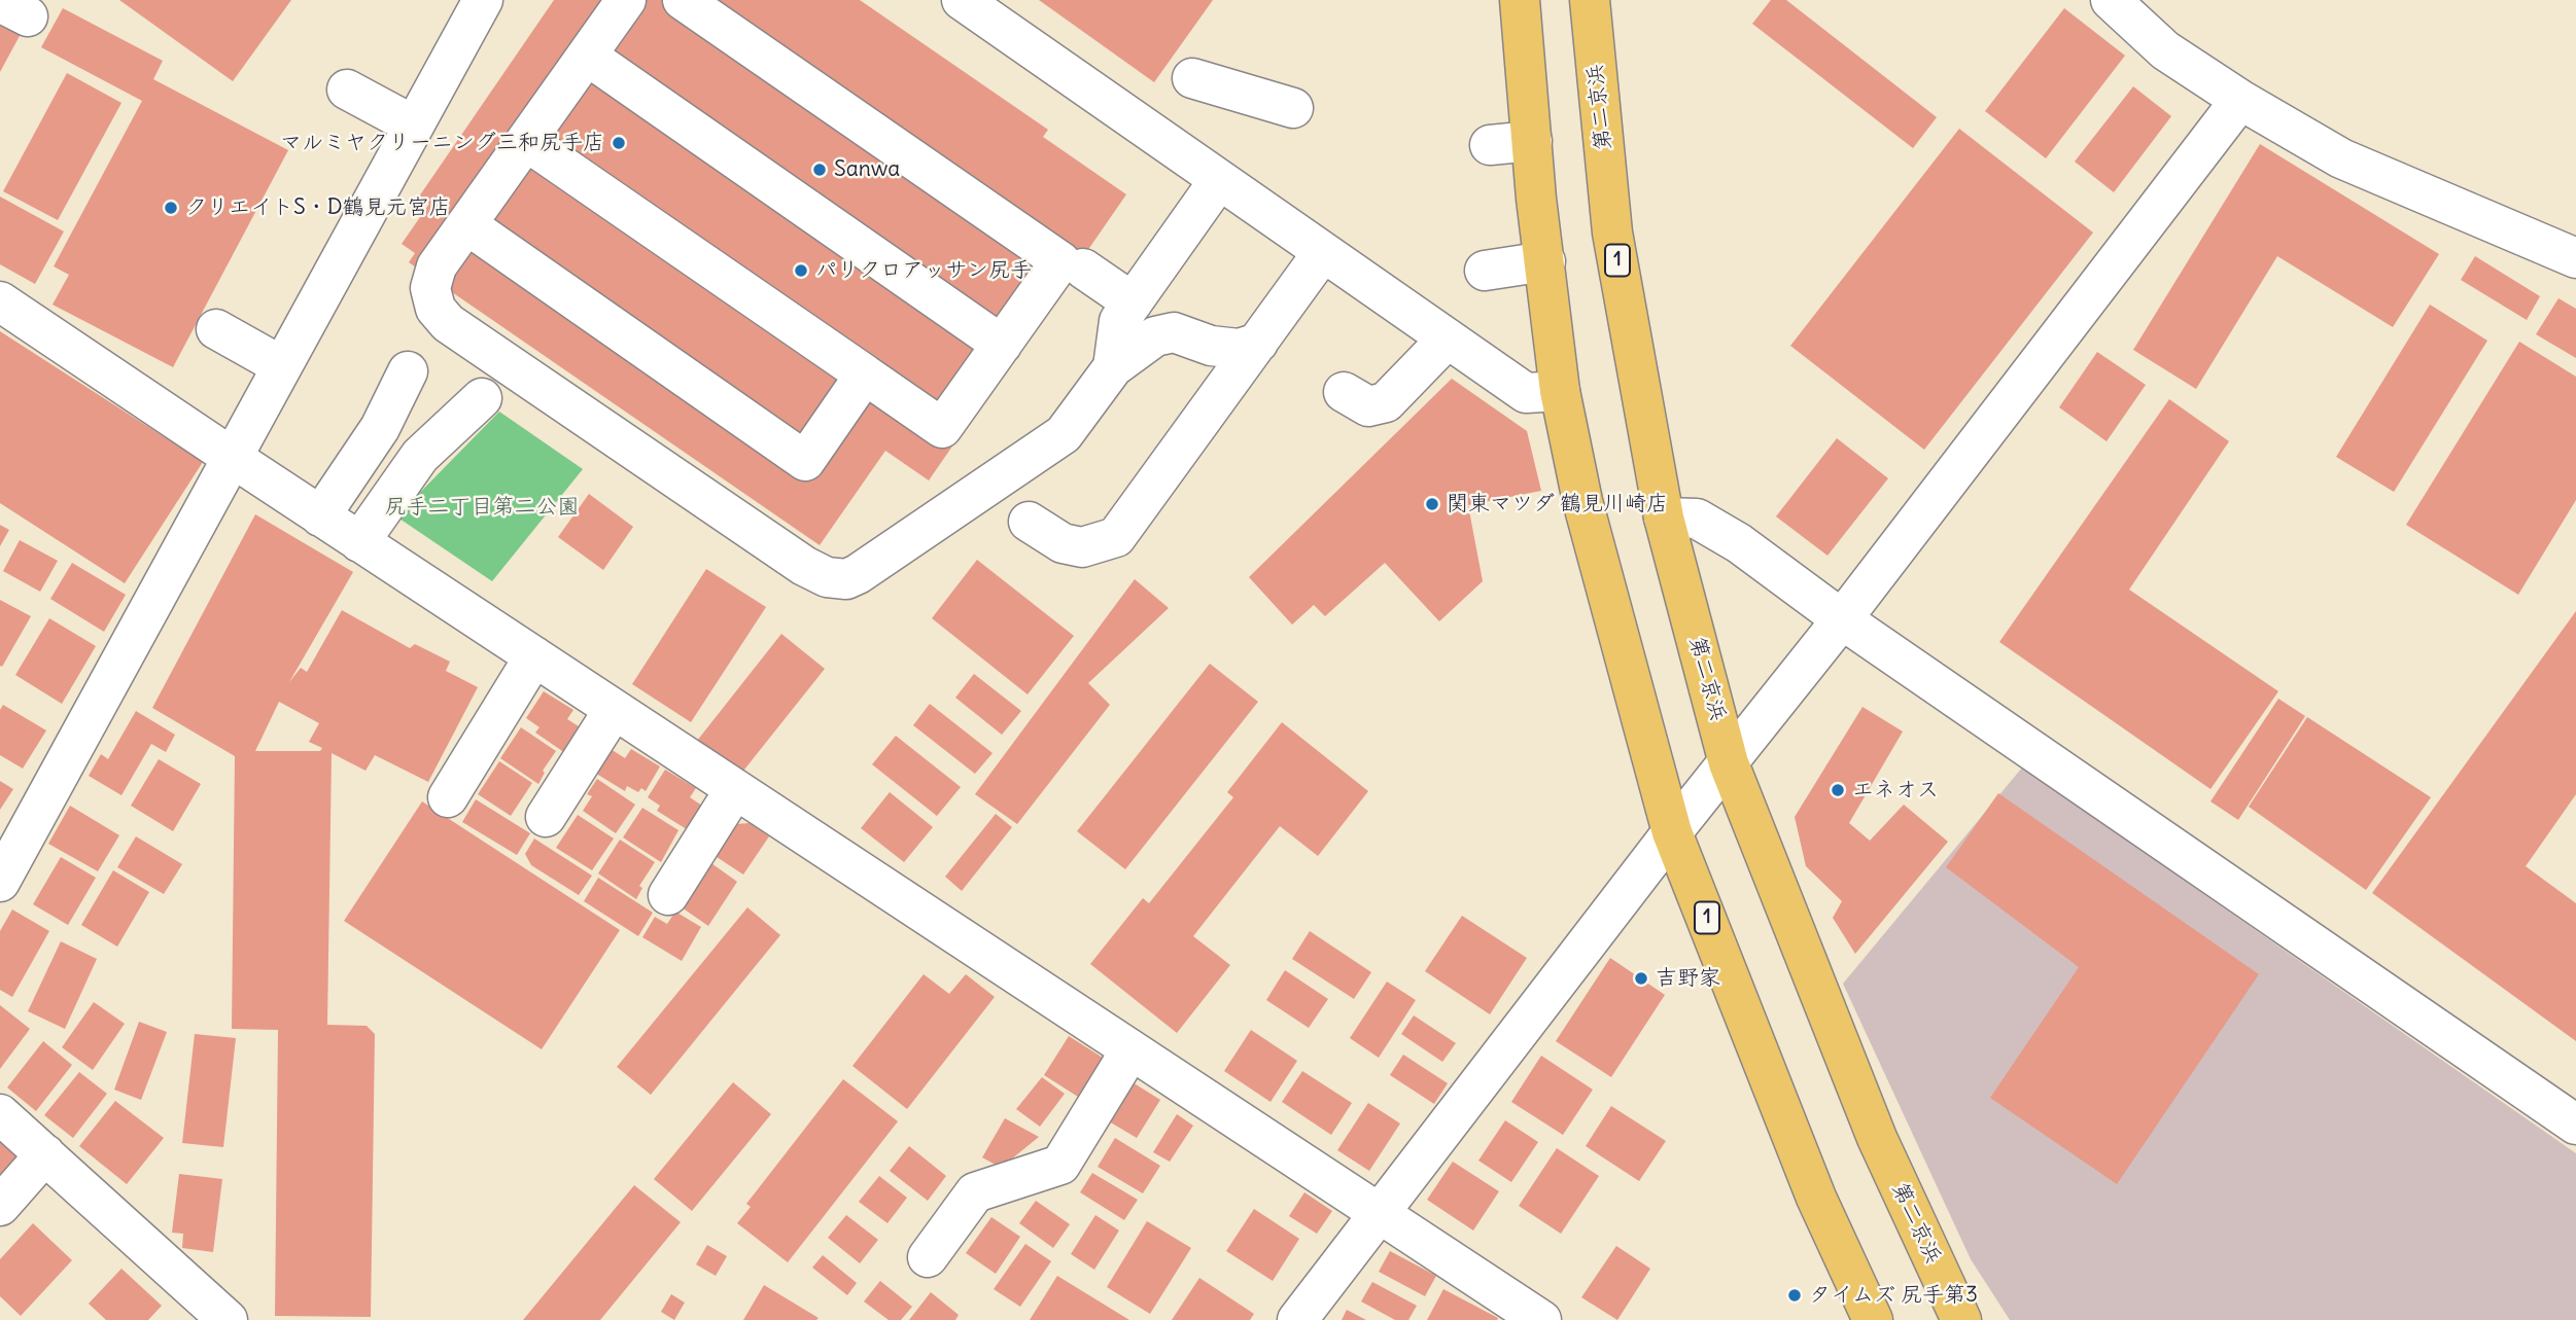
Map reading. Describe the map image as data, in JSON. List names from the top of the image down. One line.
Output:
{"streets":{"highway":["第二京浜","1"]},"parks":["尻手二丁目第二公園"],"places":["マルミヤクリーニング三和尻手店","Sanwa","クリエイトS・D鶴見元宮店","パリクロアッサン尻手","関東マツダ 鶴見川崎店","エネオス","吉野家","タイムズ 尻手第3"]}
